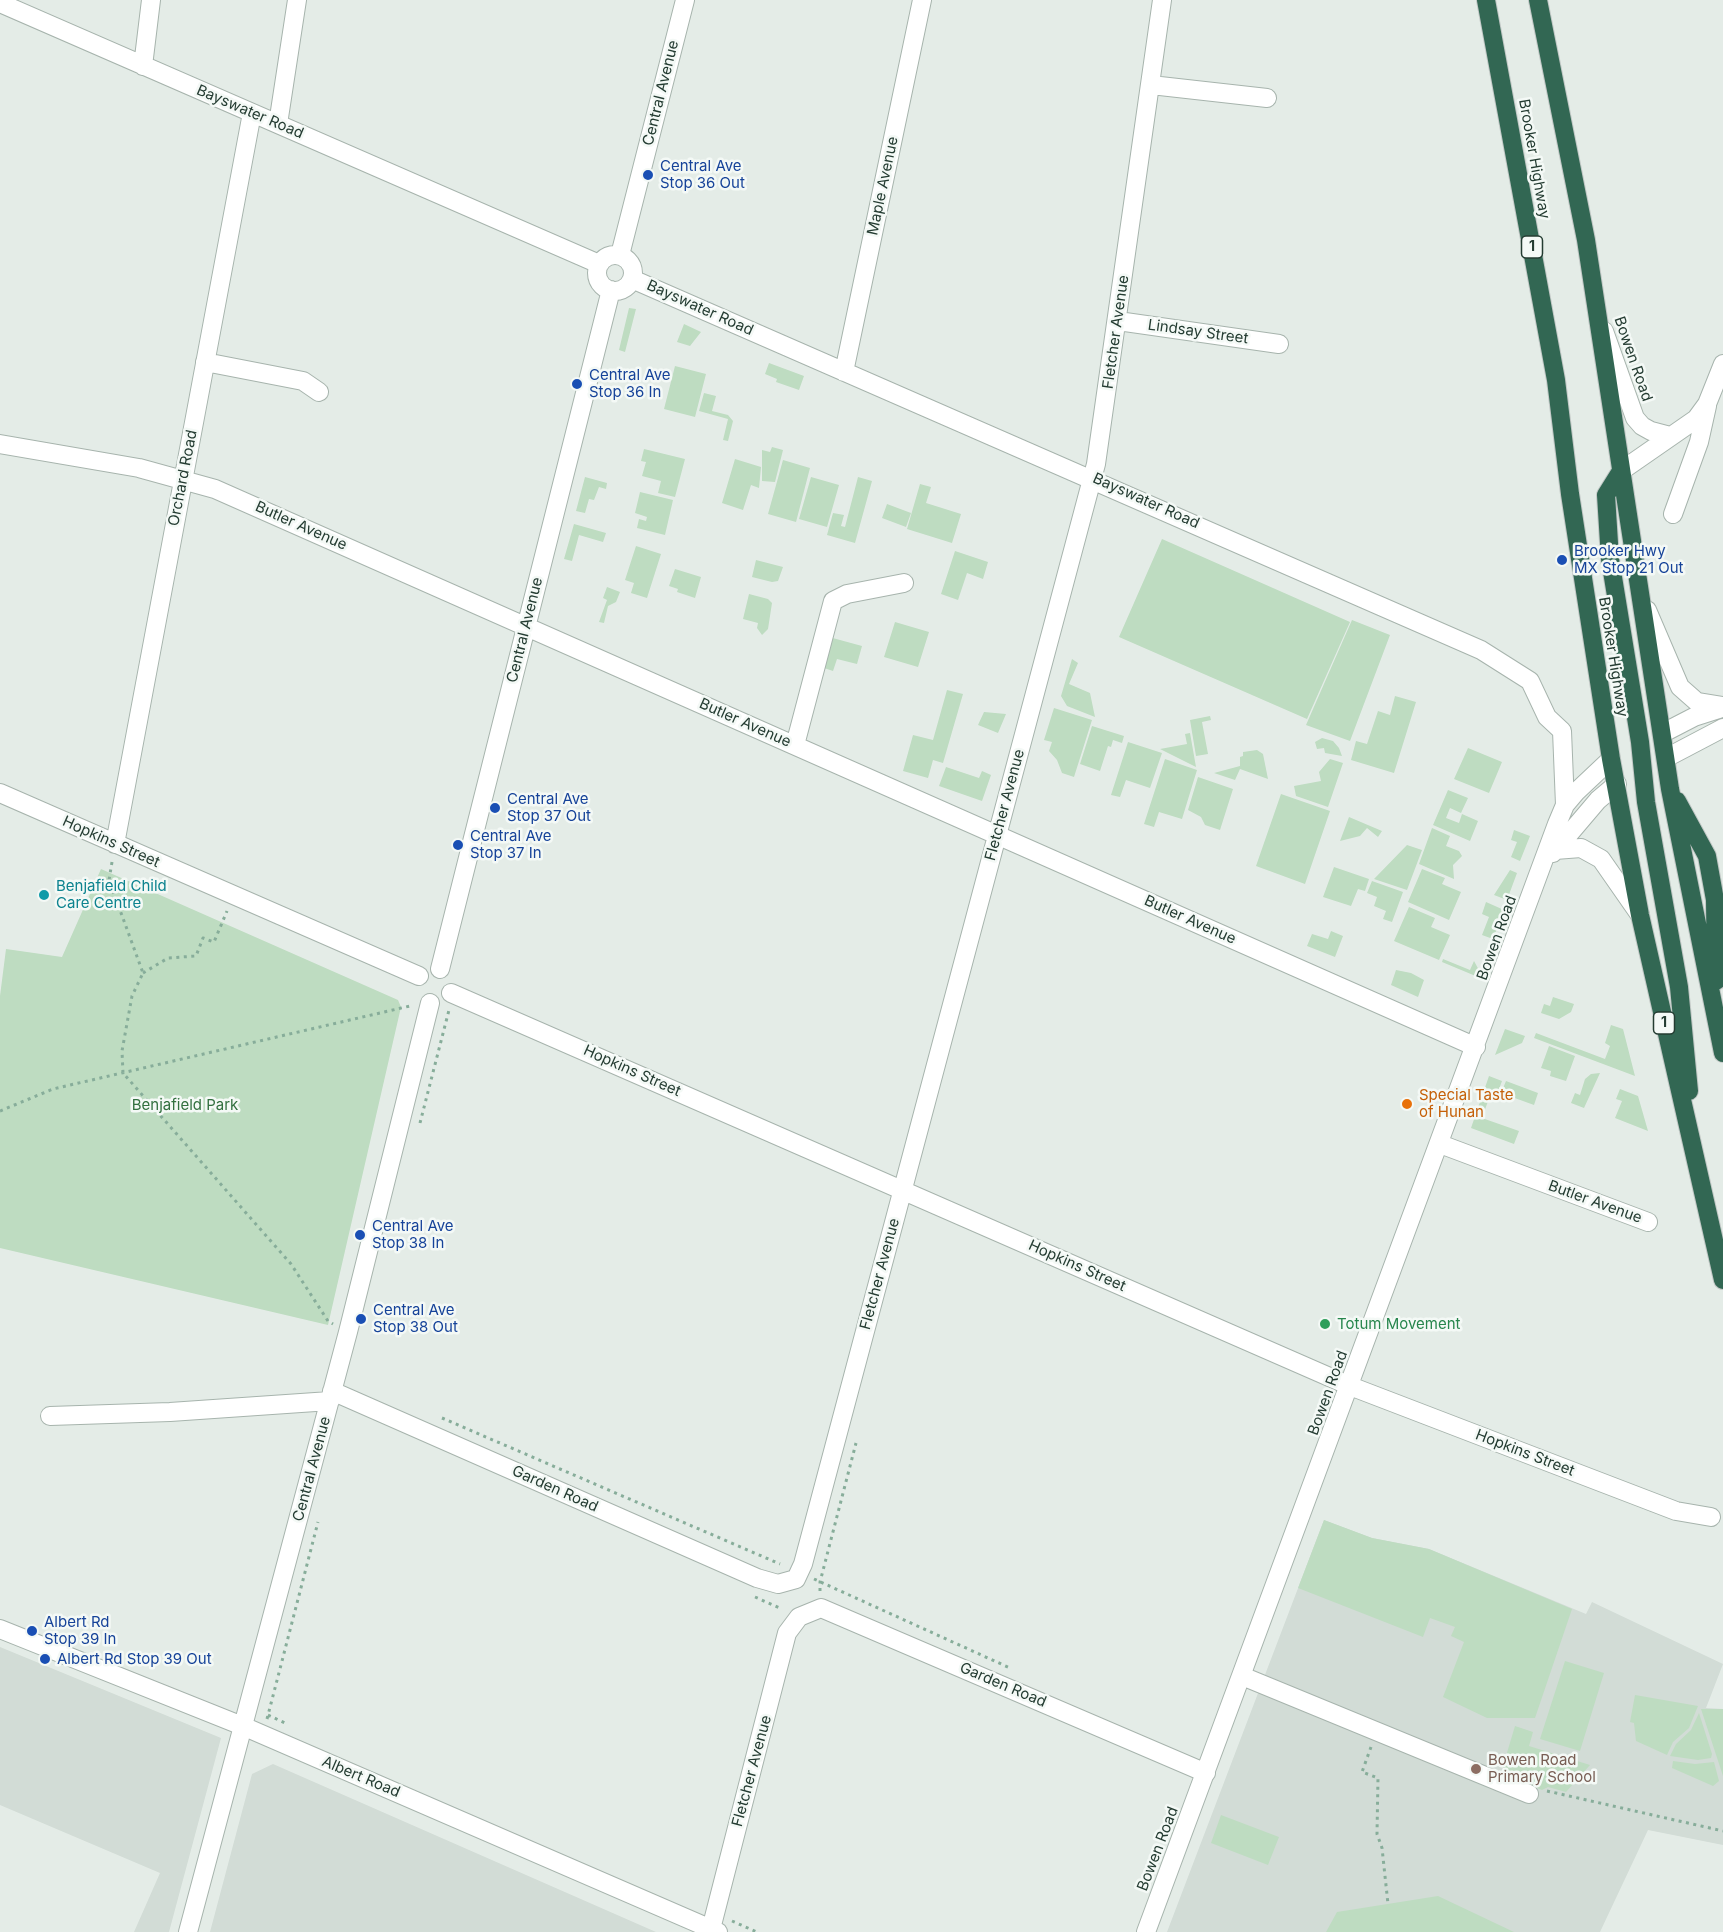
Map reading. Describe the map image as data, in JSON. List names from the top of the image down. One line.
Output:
{"streets":{"highway":["Brooker Highway","1","Bowen Road"],"street":["Central Avenue","Bayswater Road","Maple Avenue","Fletcher Avenue","Lindsay Street","Orchard Road","Butler Avenue","Hopkins Street","Garden Road","Albert Road"]},"crossings":[["Central Avenue","Bayswater Road"],["Central Avenue","Butler Avenue"],["Central Avenue","Hopkins Street"],["Central Avenue","Garden Road"],["Central Avenue","Albert Road"],["Bayswater Road","Maple Avenue"],["Bayswater Road","Fletcher Avenue"],["Bayswater Road","Bowen Road"],["Bayswater Road","Orchard Road"],["Brooker Highway","Bowen Road"],["Fletcher Avenue","Lindsay Street"],["Fletcher Avenue","Butler Avenue"],["Fletcher Avenue","Hopkins Street"],["Fletcher Avenue","Garden Road"],["Fletcher Avenue","Albert Road"],["Bowen Road","Butler Avenue"],["Bowen Road","Hopkins Street"],["Bowen Road","Garden Road"],["Orchard Road","Butler Avenue"],["Orchard Road","Hopkins Street"]],"parks":["Benjafield Park"],"places":["Central Ave Stop 36 Out","Central Ave Stop 36 In","Brooker Hwy MX Stop 21 Out","Central Ave Stop 37 Out","Central Ave Stop 37 In","Benjafield Child Care Centre","Special Taste of Hunan","Central Ave Stop 38 In","Central Ave Stop 38 Out","Totum Movement","Albert Rd Stop 39 In","Albert Rd Stop 39 Out","Bowen Road Primary School"]}
